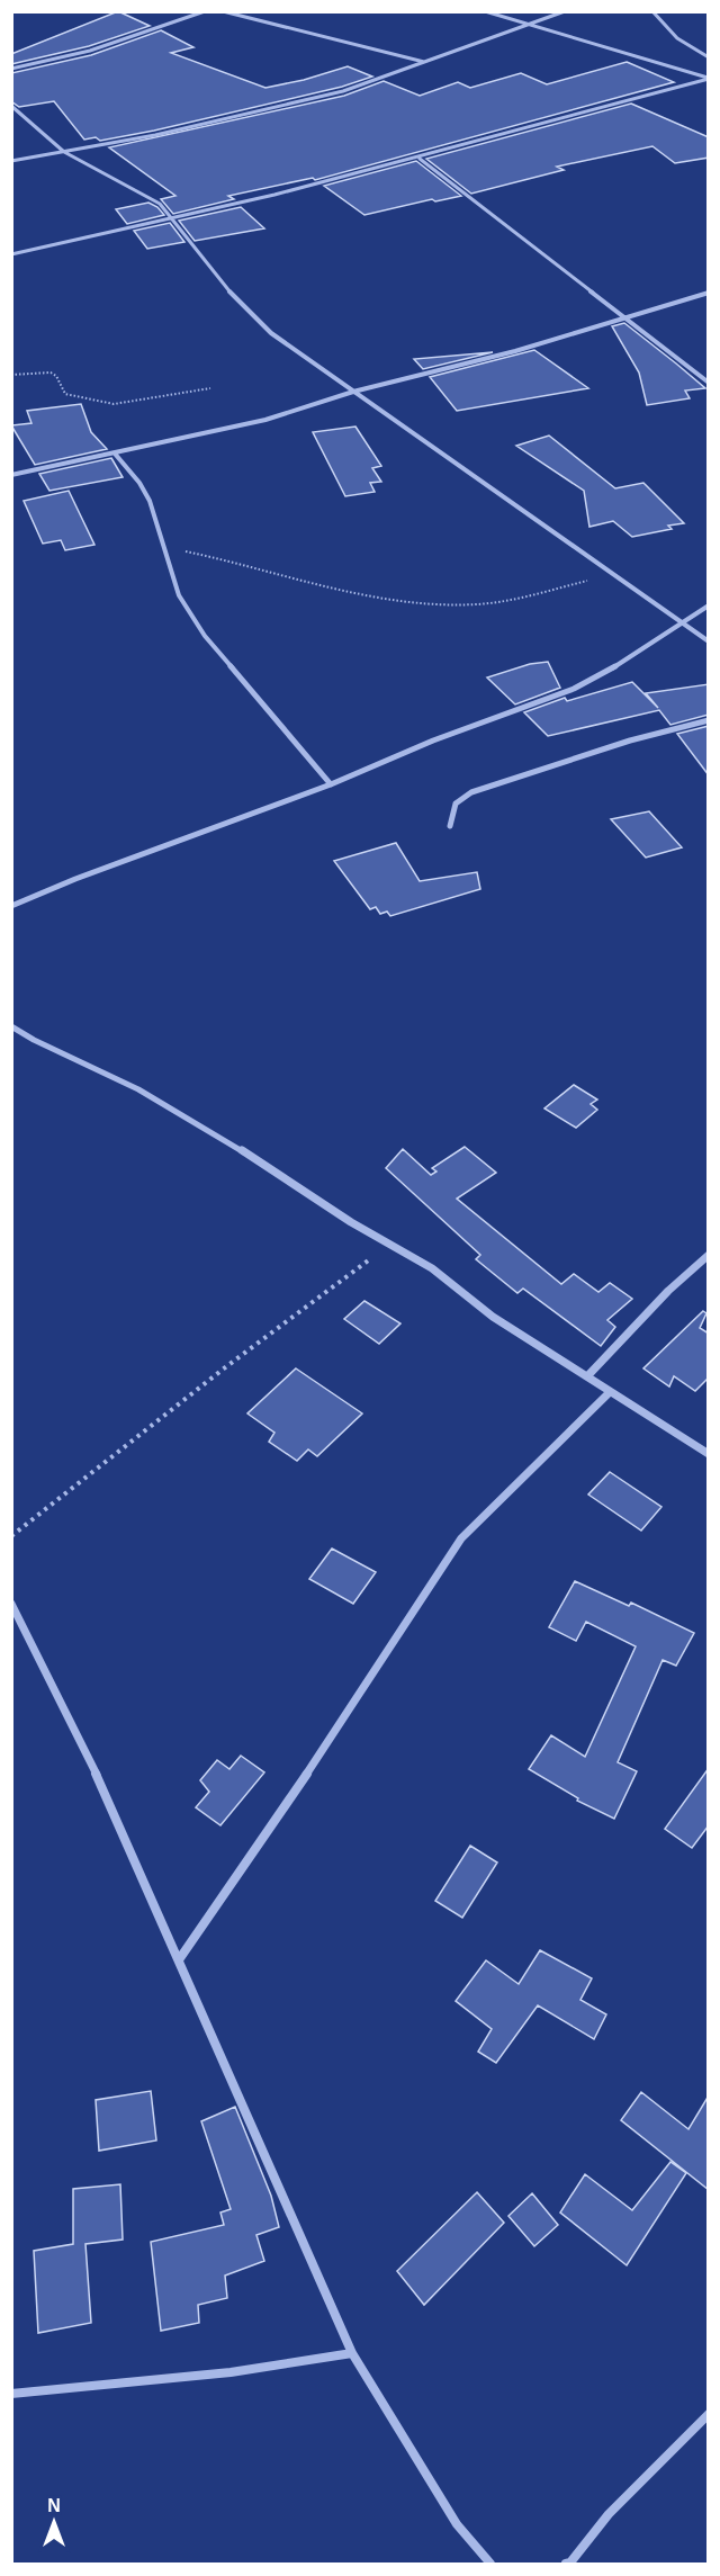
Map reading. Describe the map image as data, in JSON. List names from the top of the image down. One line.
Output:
{"north":"top"}
